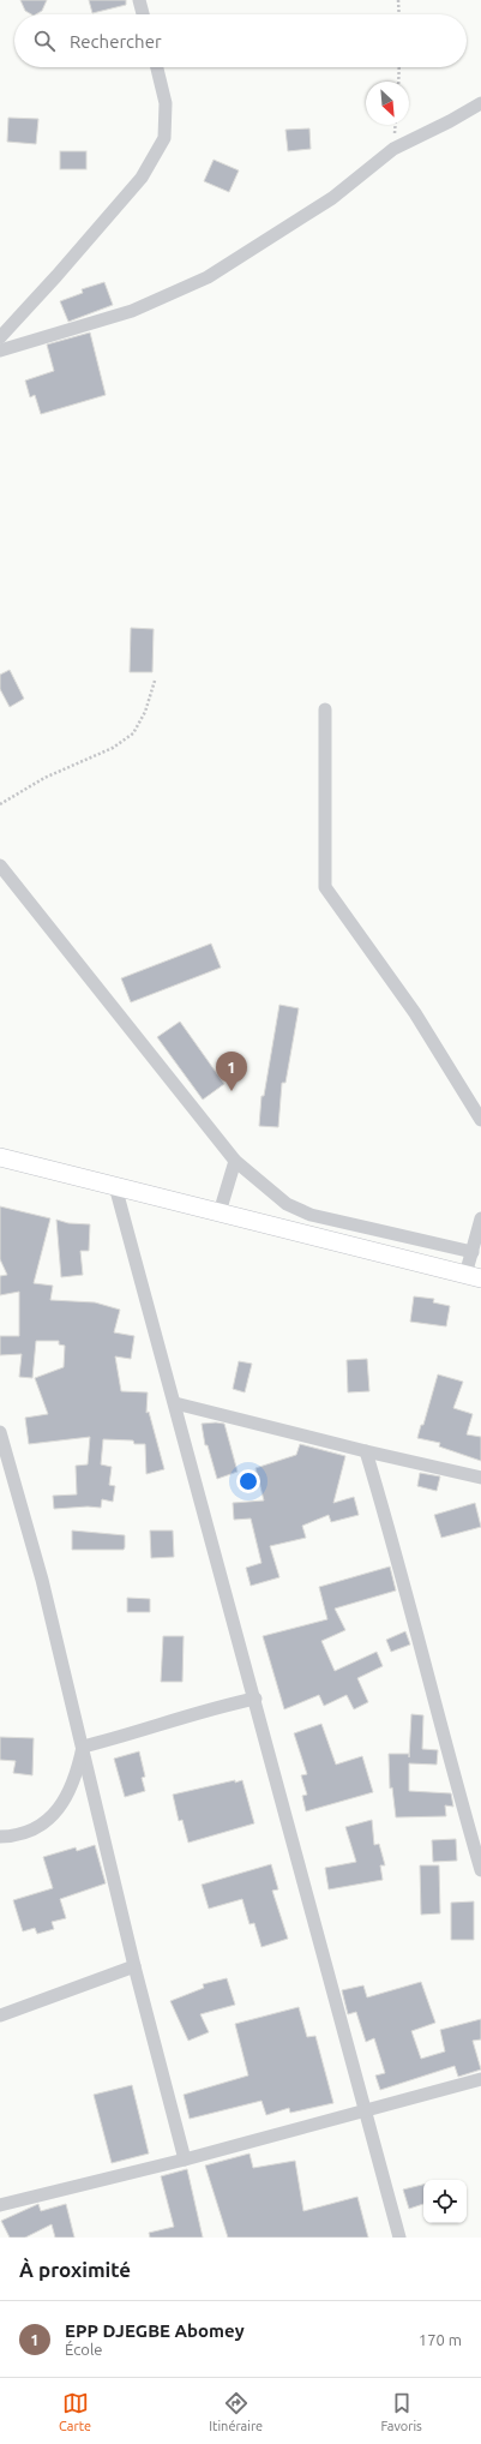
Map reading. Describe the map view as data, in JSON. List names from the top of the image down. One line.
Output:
{"north":"bottom right","page":{"search":"Rechercher","pins":"1","heading":"À proximité","list":[{"mark":"1","name":"EPP DJEGBE Abomey","note":"École","value":"170 m"}],"nav":["Carte","Itinéraire","Favoris"]}}
